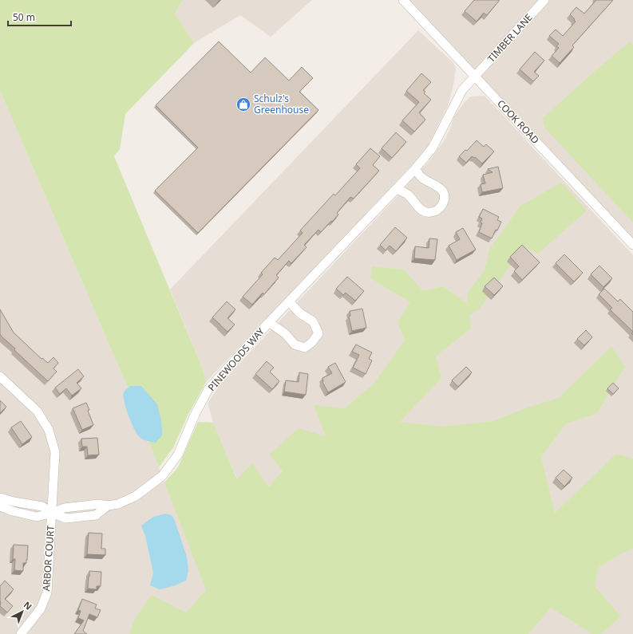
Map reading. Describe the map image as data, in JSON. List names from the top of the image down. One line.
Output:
{"streets":{"street":["TIMBER LANE","COOK ROAD","PINEWOODS WAY","ARBOR COURT"]},"crossings":[["TIMBER LANE","COOK ROAD"],["TIMBER LANE","PINEWOODS WAY"],["COOK ROAD","PINEWOODS WAY"],["PINEWOODS WAY","ARBOR COURT"]],"places":{"shop":["Schulz's Greenhouse"]},"scale_bar":"50 m","north":"top right"}
